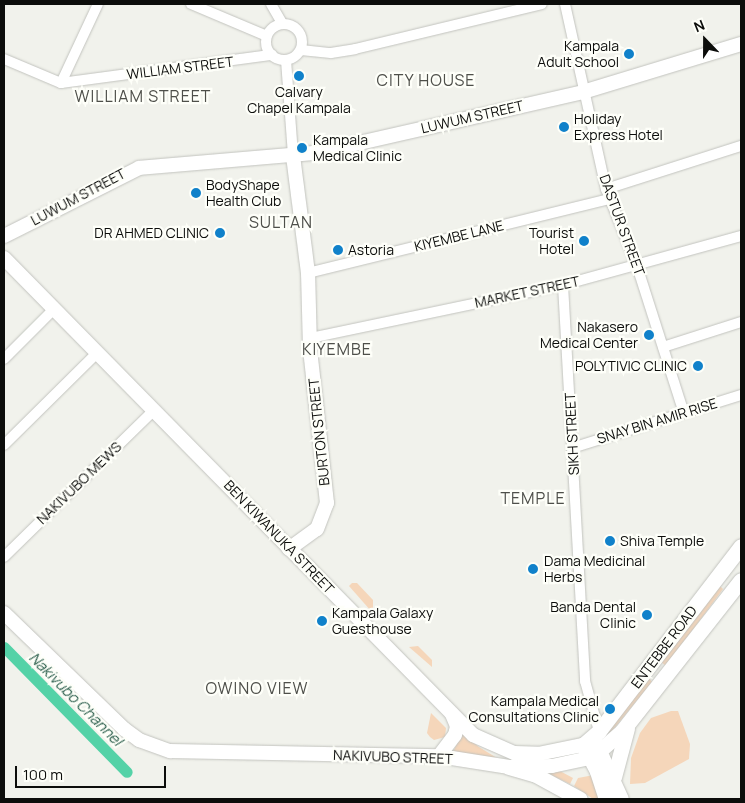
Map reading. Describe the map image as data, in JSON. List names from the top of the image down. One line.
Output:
{"streets":{"main road":["LUWUM STREET","BURTON STREET","BEN KIWANUKA STREET","ENTEBBE ROAD","NAKIVUBO STREET"],"street":["WILLIAM STREET","DASTUR STREET","KIYEMBE LANE","MARKET STREET","SNAY BIN AMIR RISE","SIKH STREET","NAKIVUBO MEWS"]},"crossings":[["WILLIAM STREET","BURTON STREET"],["LUWUM STREET","DASTUR STREET"],["LUWUM STREET","BURTON STREET"],["DASTUR STREET","KIYEMBE LANE"],["DASTUR STREET","MARKET STREET"],["DASTUR STREET","SNAY BIN AMIR RISE"],["KIYEMBE LANE","BURTON STREET"],["MARKET STREET","BURTON STREET"],["MARKET STREET","SIKH STREET"],["SNAY BIN AMIR RISE","SIKH STREET"],["BURTON STREET","BEN KIWANUKA STREET"],["SIKH STREET","BEN KIWANUKA STREET"],["SIKH STREET","ENTEBBE ROAD"],["SIKH STREET","NAKIVUBO STREET"],["NAKIVUBO MEWS","BEN KIWANUKA STREET"],["BEN KIWANUKA STREET","ENTEBBE ROAD"],["BEN KIWANUKA STREET","NAKIVUBO STREET"],["ENTEBBE ROAD","NAKIVUBO STREET"]],"districts":["CITY HOUSE","WILLIAM STREET","SULTAN","KIYEMBE","TEMPLE","OWINO VIEW"],"water":["Nakivubo Channel"],"places":["Kampala Adult School","Calvary Chapel Kampala","Holiday Express Hotel","Kampala Medical Clinic","BodyShape Health Club","DR AHMED CLINIC","Tourist Hotel","Astoria","Nakasero Medical Center","POLYTIVIC CLINIC","Shiva Temple","Dama Medicinal Herbs","Banda Dental Clinic","Kampala Galaxy Guesthouse","Kampala Medical Consultations Clinic"],"scale_bar":"100 m","north":"top"}
